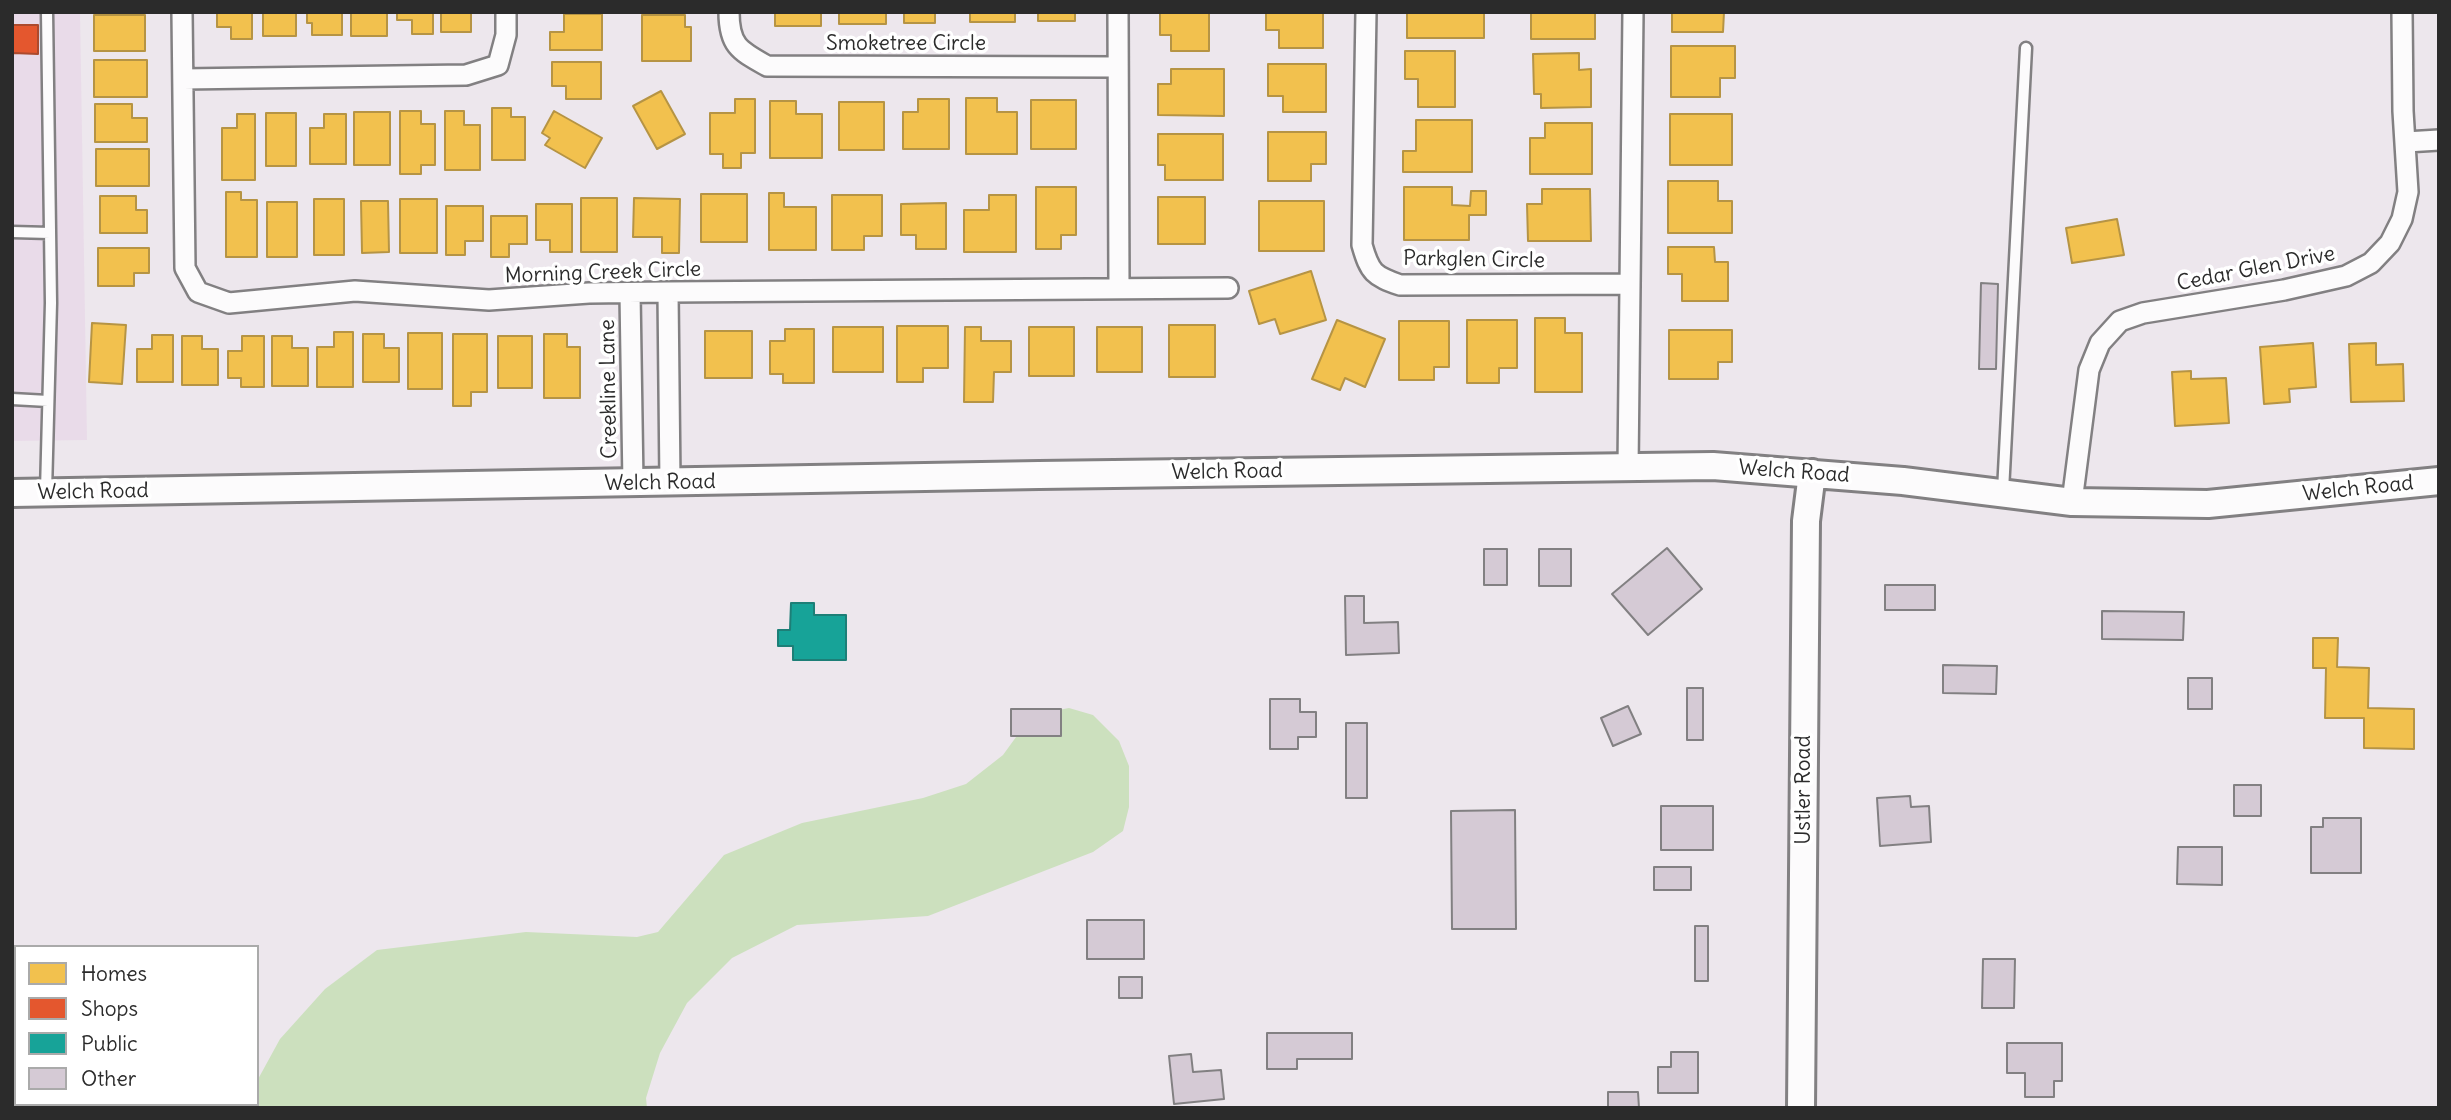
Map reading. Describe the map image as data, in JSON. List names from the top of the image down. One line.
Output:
{"streets":{"main road":["Welch Road","Ustler Road"],"street":["Smoketree Circle","Parkglen Circle","Cedar Glen Drive","Morning Creek Circle","Creekline Lane"]},"crossings":[["Cedar Glen Drive","Welch Road"],["Morning Creek Circle","Creekline Lane"],["Creekline Lane","Welch Road"],["Welch Road","Ustler Road"]],"legend":["Homes","Shops","Public","Other"]}
